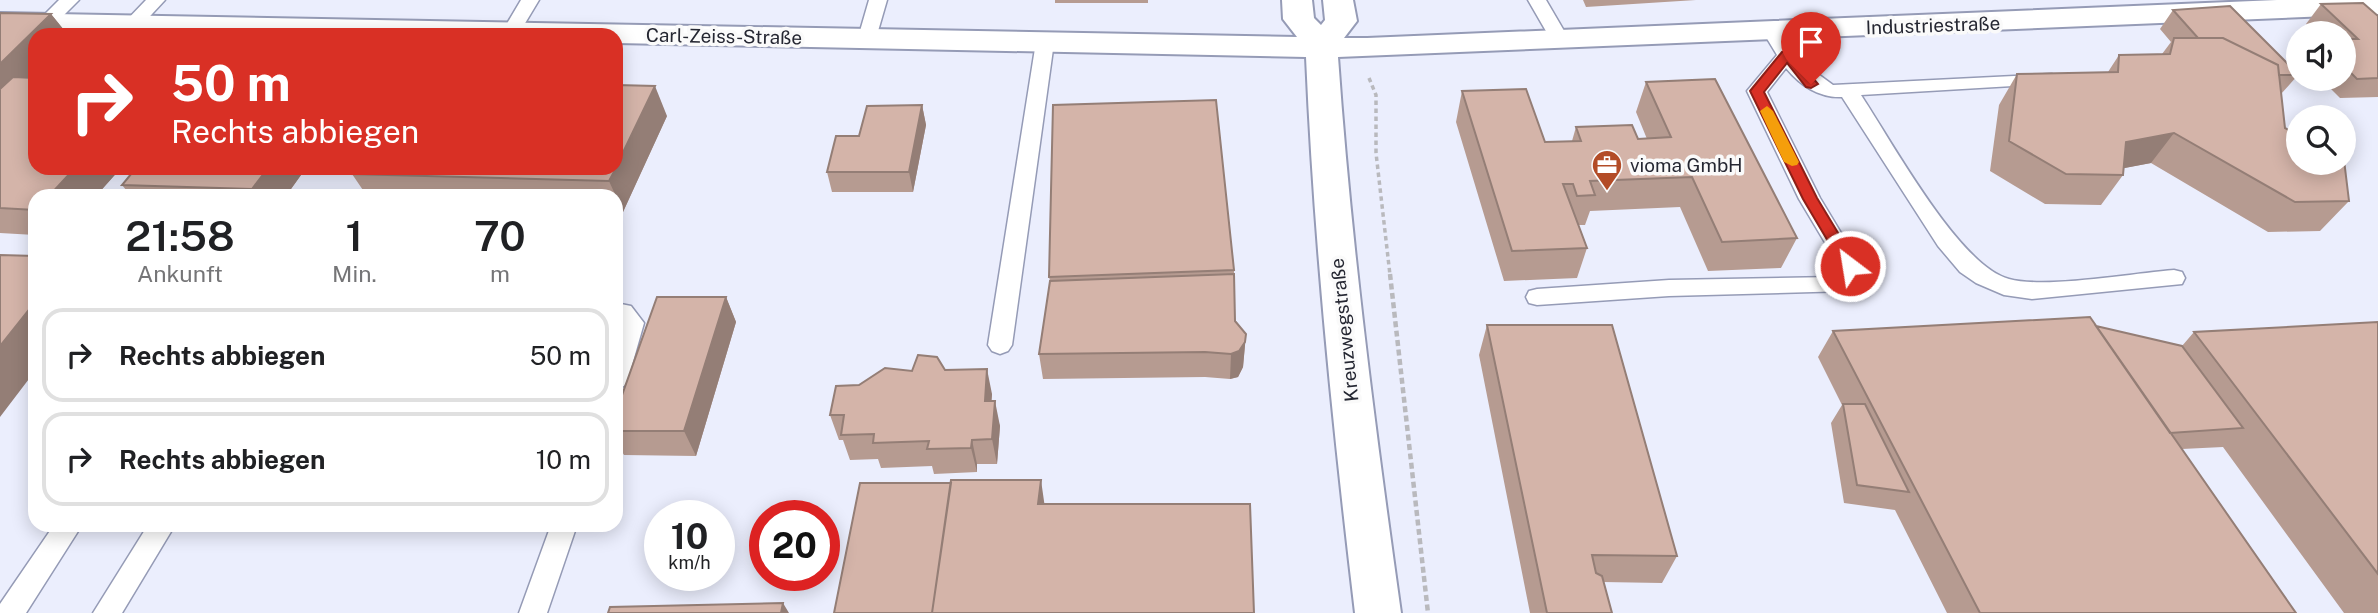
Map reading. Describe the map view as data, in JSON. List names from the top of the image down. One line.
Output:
{"streets":{"street":["Industriestraße","Carl-Zeiss-Straße","Kreuzwegstraße"]},"crossings":[["Industriestraße","Carl-Zeiss-Straße"],["Industriestraße","Kreuzwegstraße"],["Carl-Zeiss-Straße","Kreuzwegstraße"]],"places":{"office":["vioma GmbH"]},"page":{"turn":["50 m","Rechts abbiegen"],"eta":["21:58","Ankunft","1","Min.","70","m"],"list":[{"name":"Rechts abbiegen","value":"50 m"},{"name":"Rechts abbiegen","value":"10 m"}],"speed":"10 km/h","limit":"20"}}
